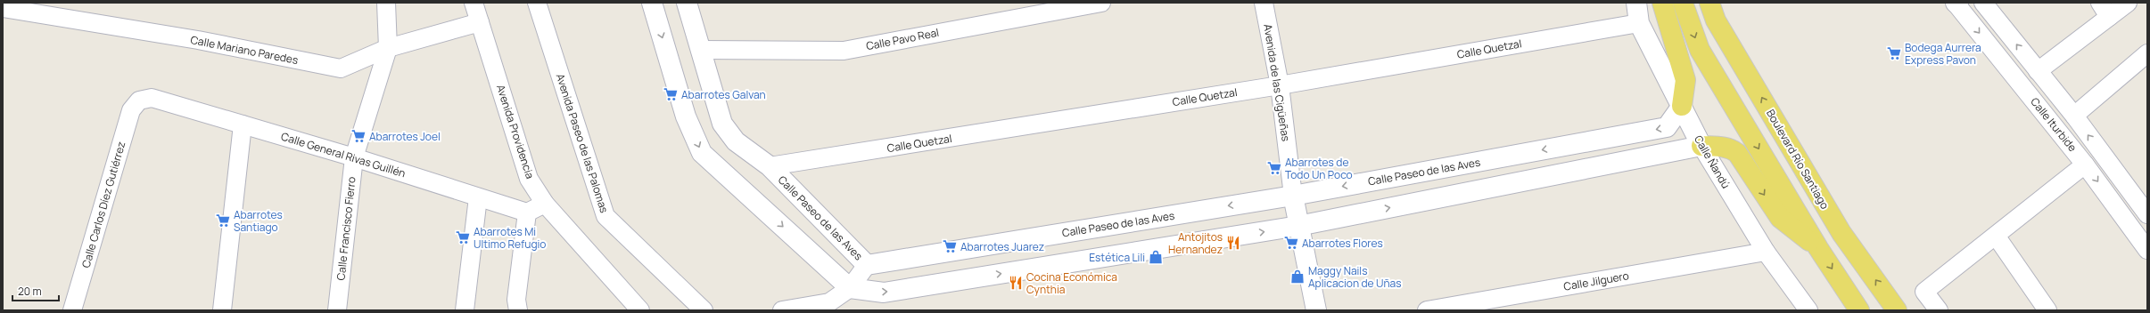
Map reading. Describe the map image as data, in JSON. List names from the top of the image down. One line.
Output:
{"streets":{"main road":["Boulevard Río Santiago"],"street":["Calle Pavo Real","Calle Quetzal","Calle Mariano Paredes","Avenida de las Cigüeñas","Calle Iturbide","Avenida Providencia","Avenida Paseo de las Palomas","Calle General Rivas Guillén","Calle Ñandú","Calle Paseo de las Aves","Calle Carlos Díez Gutiérrez","Calle Francisco Fierro","Calle Jilguero"]},"crossings":[["Calle Pavo Real","Calle Paseo de las Aves"],["Calle Quetzal","Avenida de las Cigüeñas"],["Calle Quetzal","Calle Ñandú"],["Calle Quetzal","Calle Paseo de las Aves"],["Calle Mariano Paredes","Avenida Providencia"],["Calle Mariano Paredes","Calle Francisco Fierro"],["Avenida de las Cigüeñas","Calle Paseo de las Aves"],["Calle General Rivas Guillén","Calle Carlos Díez Gutiérrez"],["Calle General Rivas Guillén","Calle Francisco Fierro"],["Calle Ñandú","Calle Paseo de las Aves"],["Calle Ñandú","Calle Jilguero"]],"places":{"supermarket":["Bodega Aurrera Express Pavon","Abarrotes Galvan","Abarrotes Joel","Abarrotes de Todo Un Poco","Abarrotes Santiago","Abarrotes Mi Ultimo Refugio","Abarrotes Flores","Abarrotes Juarez"],"restaurant":["Antojitos Hernandez","Cocina Económica Cynthia"],"shop":["Estética Lili","Maggy Nails Aplicacion de Uñas"]},"scale_bar":"20 m"}
